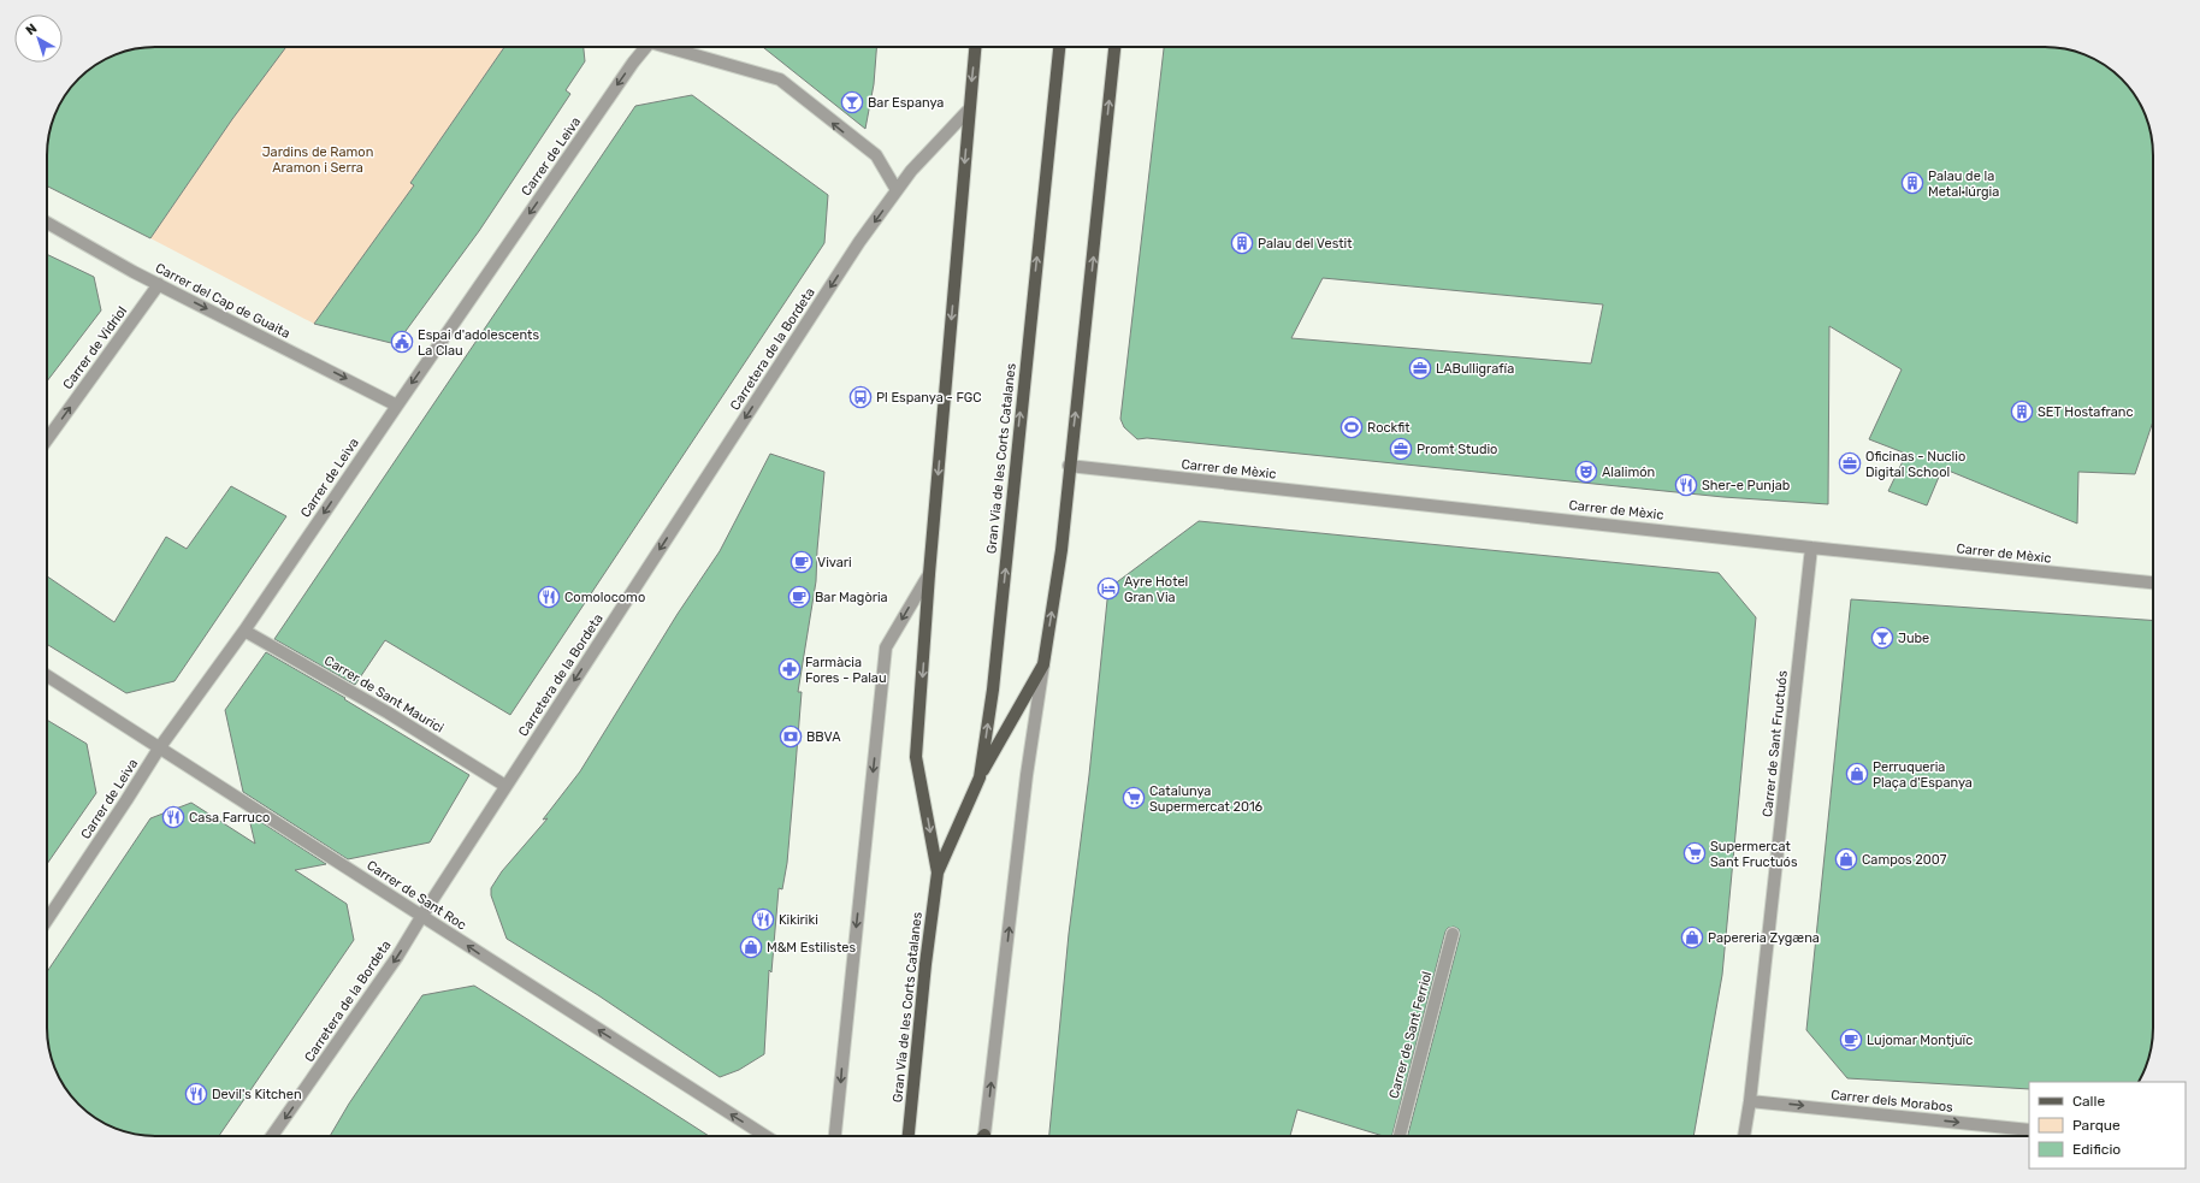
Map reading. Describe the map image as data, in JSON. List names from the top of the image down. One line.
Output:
{"streets":{"main road":["Gran Via de les Corts Catalanes"],"street":["Carrer de Leiva","Carrer del Cap de Guaita","Carrer de Vidriol","Carretera de la Bordeta","Carrer de Mèxic","Carrer de Sant Maurici","Carrer de Sant Fructuós","Carrer de Sant Roc","Carrer de Sant Ferriol","Carrer dels Morabos"]},"crossings":[["Carrer de Leiva","Carrer del Cap de Guaita"],["Carrer de Leiva","Carrer de Sant Maurici"],["Carrer de Leiva","Carrer de Sant Roc"],["Carrer del Cap de Guaita","Carrer de Vidriol"],["Carretera de la Bordeta","Gran Via de les Corts Catalanes"],["Carretera de la Bordeta","Carrer de Sant Maurici"],["Carretera de la Bordeta","Carrer de Sant Roc"],["Carrer de Mèxic","Carrer de Sant Fructuós"],["Carrer de Sant Fructuós","Carrer dels Morabos"]],"one_way":["Carrer de Leiva","Carrer del Cap de Guaita","Carrer de Vidriol","Carretera de la Bordeta","Carrer de Sant Roc","Carrer dels Morabos"],"parks":["Jardins de Ramon Aramon i Serra"],"places":{"bar":["Bar Espanya","Jube"],"building":["Palau de la Metal·lúrgia","Palau del Vestit","SET Hostafranc"],"public building":["Espai d'adolescents La Clau"],"office":["LABulligrafía","Promt Studio","Oficinas - Nuclio Digital School"],"bus stop":["Pl Espanya - FGC"],"sports":["Rockfit"],"theatre":["Alalimón"],"restaurant":["Sher-e Punjab","Comolocomo","Casa Farruco","Kikiriki","Devil's Kitchen"],"cafe":["Vivari","Bar Magòria","Lujomar Montjuïc"],"hotel":["Ayre Hotel Gran Via"],"pharmacy":["Farmàcia Fores - Palau"],"bank":["BBVA"],"shop":["Perruqueria Plaça d'Espanya","Campos 2007","Papereria Zygæna","M&M Estilistes"],"supermarket":["Catalunya Supermercat 2016","Supermercat Sant Fructuós"]},"legend":["Calle","Parque","Edificio"],"north":"top left"}
